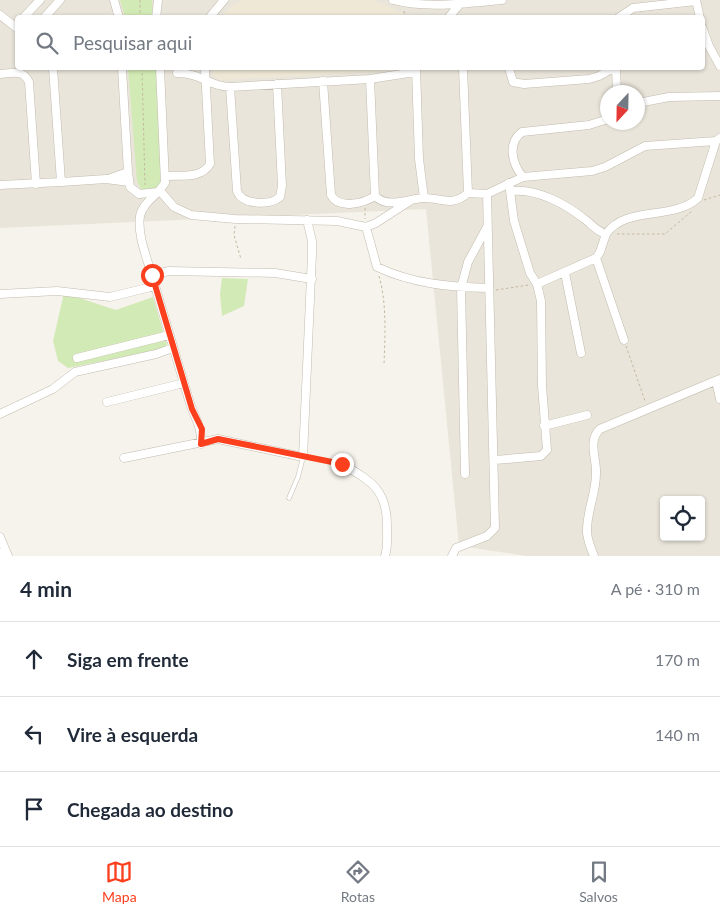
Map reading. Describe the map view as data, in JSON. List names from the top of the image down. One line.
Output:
{"north":"bottom","page":{"search":"Pesquisar aqui","heading":["4 min","A pé · 310 m"],"list":[["Siga em frente","170 m"],["Vire à esquerda","140 m"],"Chegada ao destino"],"nav":["Mapa","Rotas","Salvos"]}}
